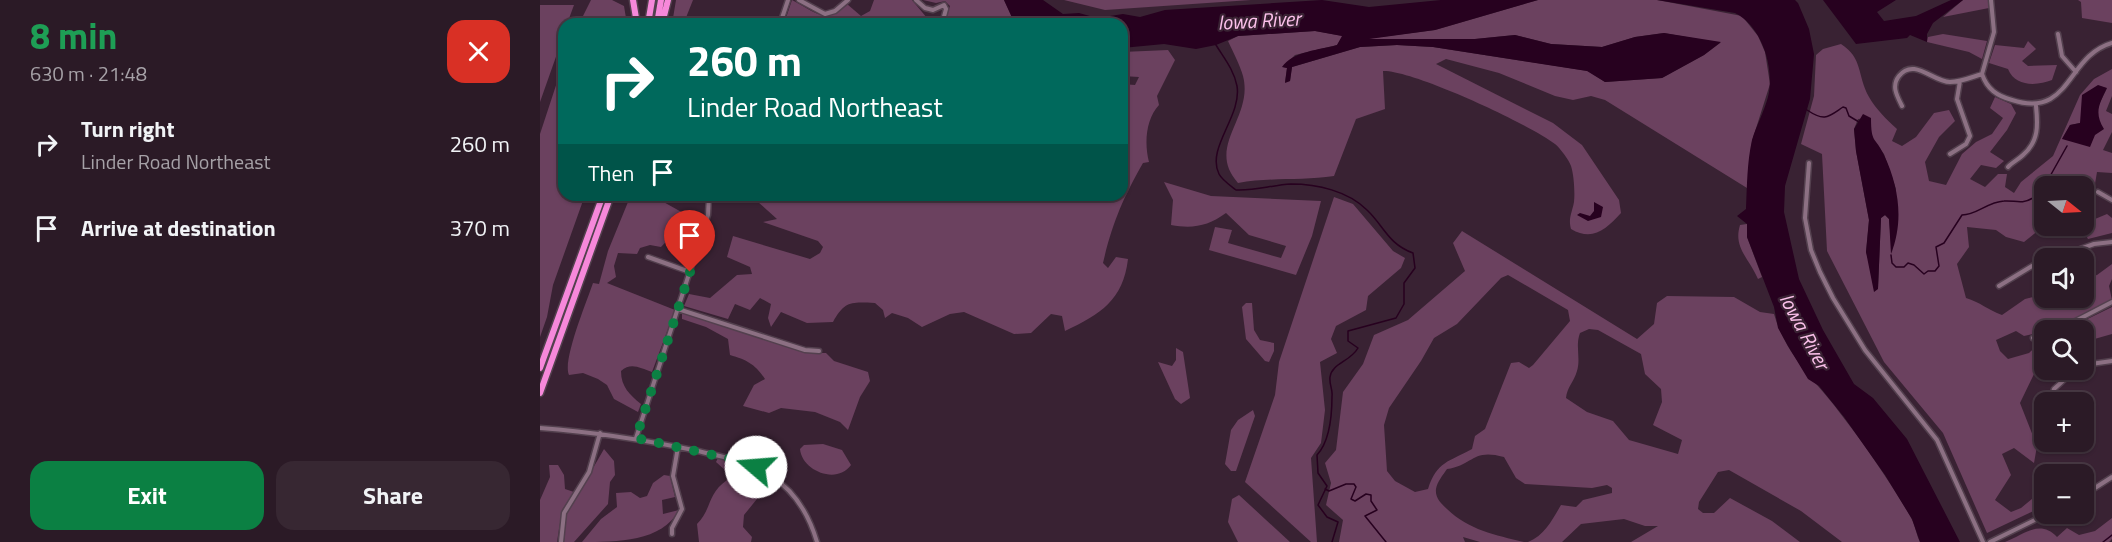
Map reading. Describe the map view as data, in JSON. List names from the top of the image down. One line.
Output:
{"water":["Iowa River"],"north":"right","page":{"heading":["8 min","630 m · 21:48"],"turn":["260 m","Linder Road Northeast"],"list":[{"name":"Turn right","note":"Linder Road Northeast","value":"260 m"},{"name":"Arrive at destination","value":"370 m"}],"then":"Then","map_buttons":["+","−"],"buttons":["Exit","Share"]}}
